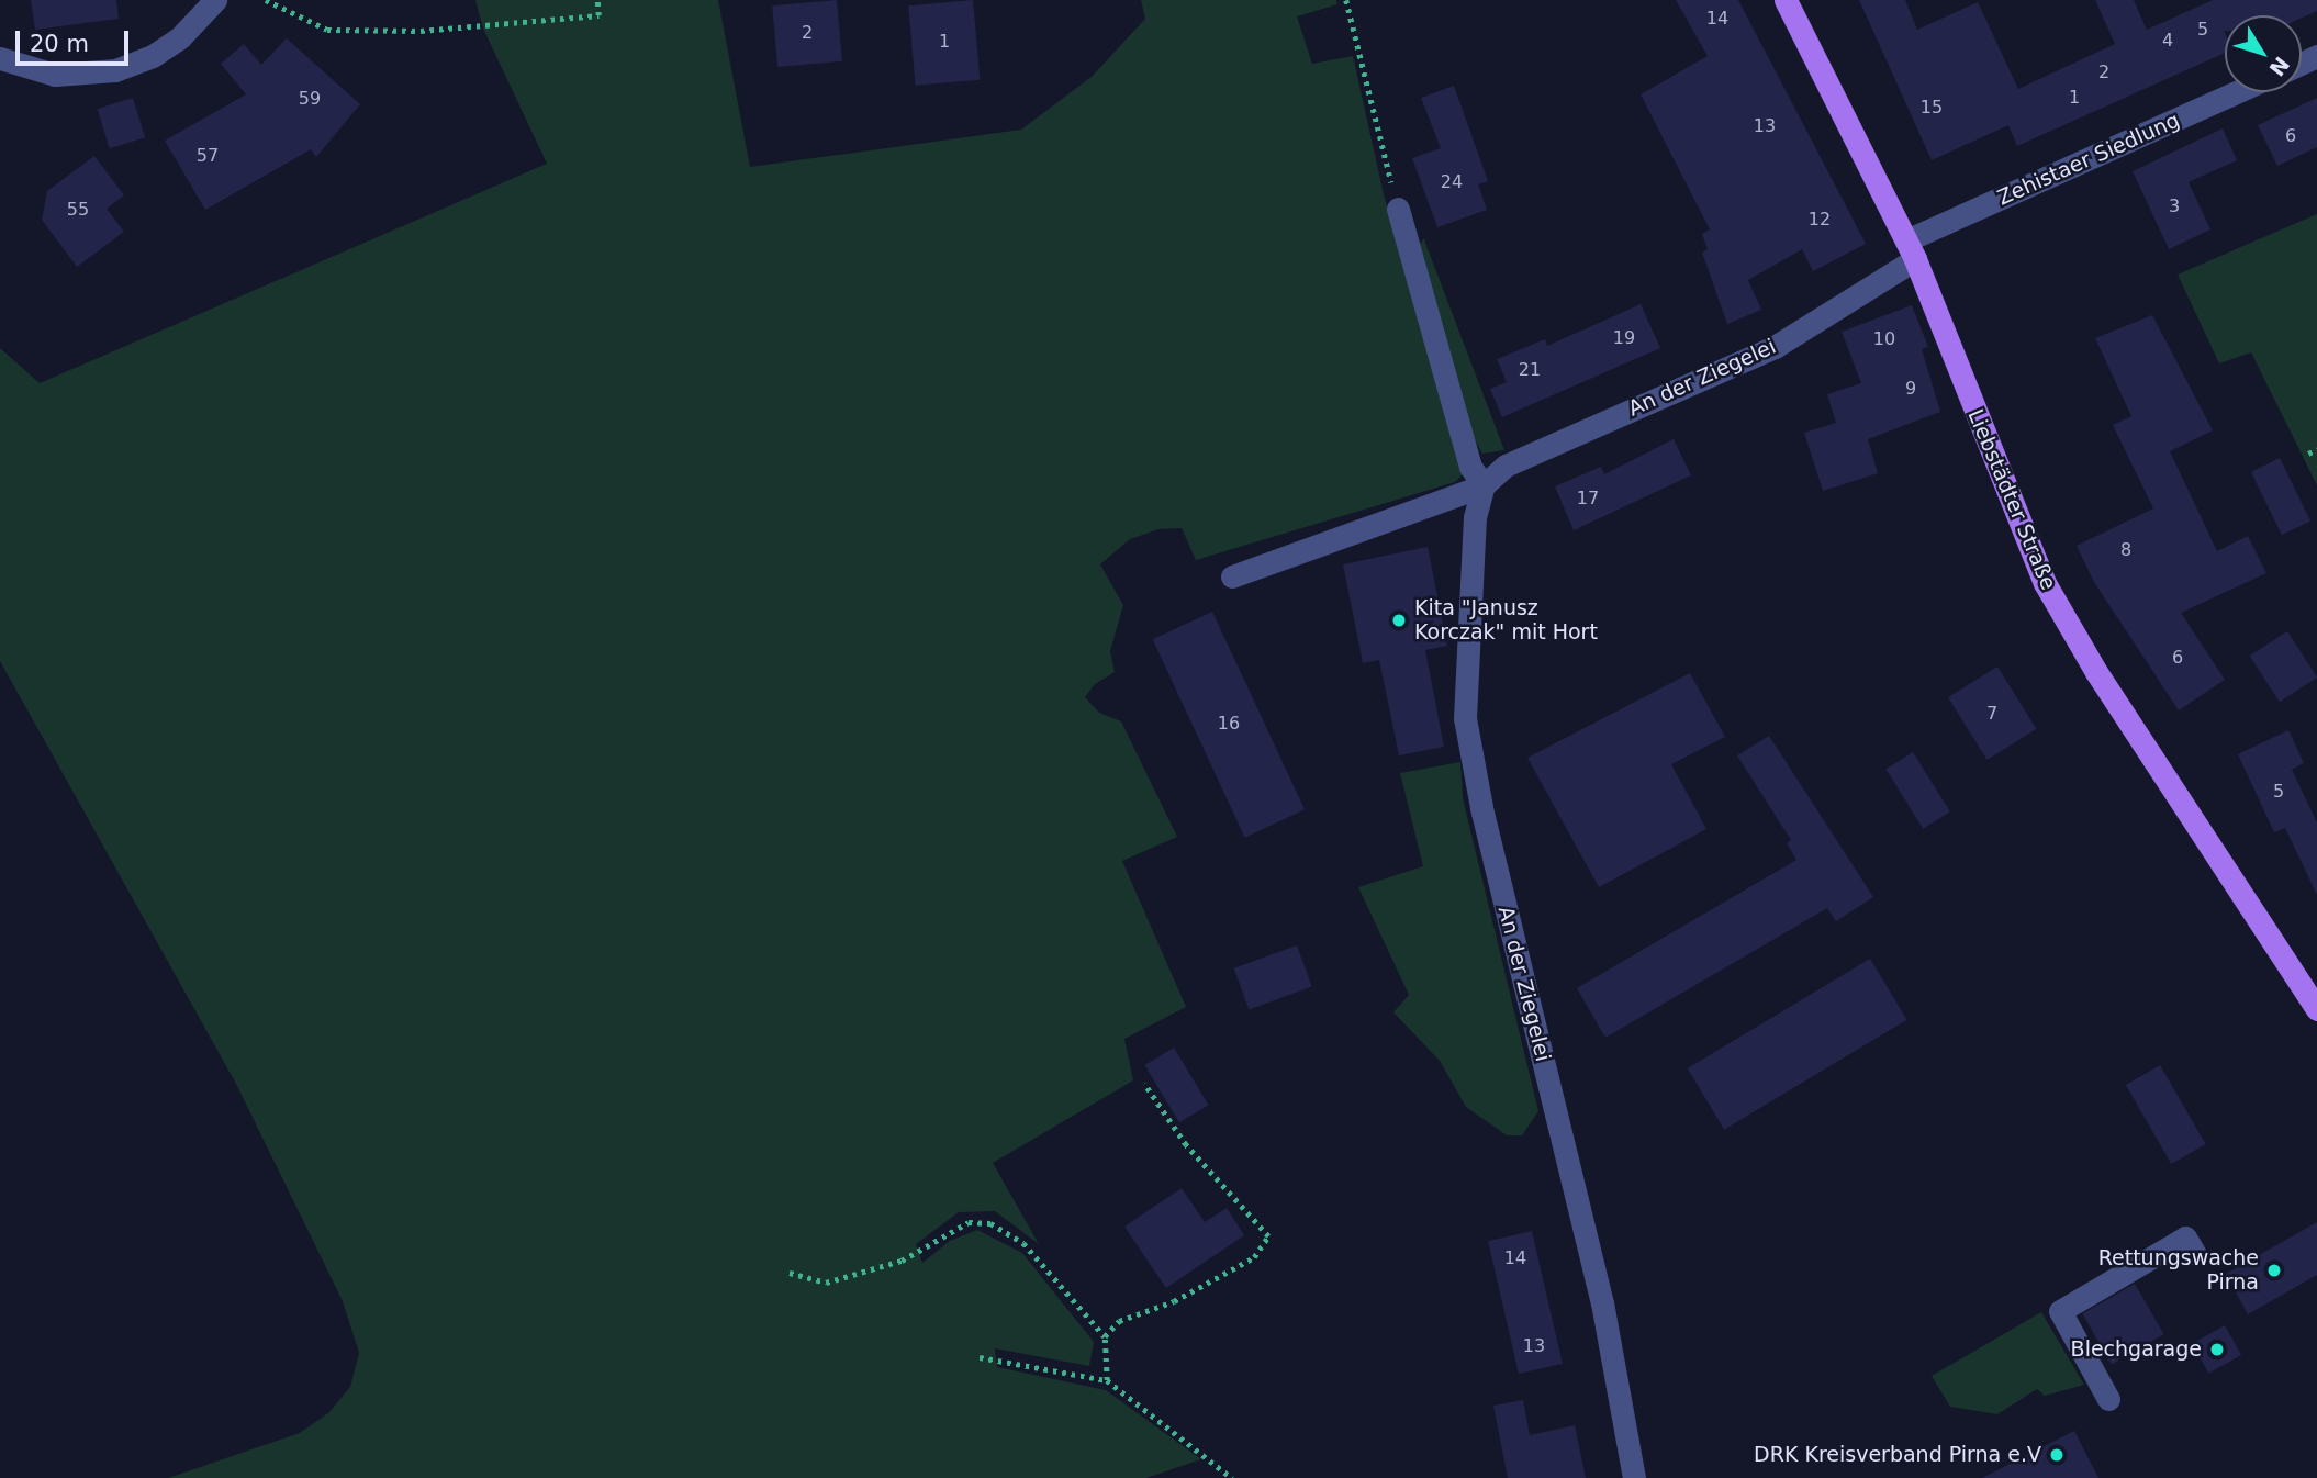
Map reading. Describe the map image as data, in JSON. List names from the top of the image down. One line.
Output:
{"streets":{"main road":["Liebstädter Straße"],"street":["Zehistaer Siedlung","An der Ziegelei"]},"crossings":[["Zehistaer Siedlung","An der Ziegelei"],["Zehistaer Siedlung","Liebstädter Straße"],["An der Ziegelei","Liebstädter Straße"]],"places":["Kita \"Janusz Korczak\" mit Hort","Rettungswache Pirna","Blechgarage","DRK Kreisverband Pirna e.V"],"house_numbers":["14","5","2","4","1","2","1","59","15","13","6","57","24","3","55","12","19","10","21","9","17","8","6","7","16","5","14","13"],"scale_bar":"20 m","north":"bottom right"}
